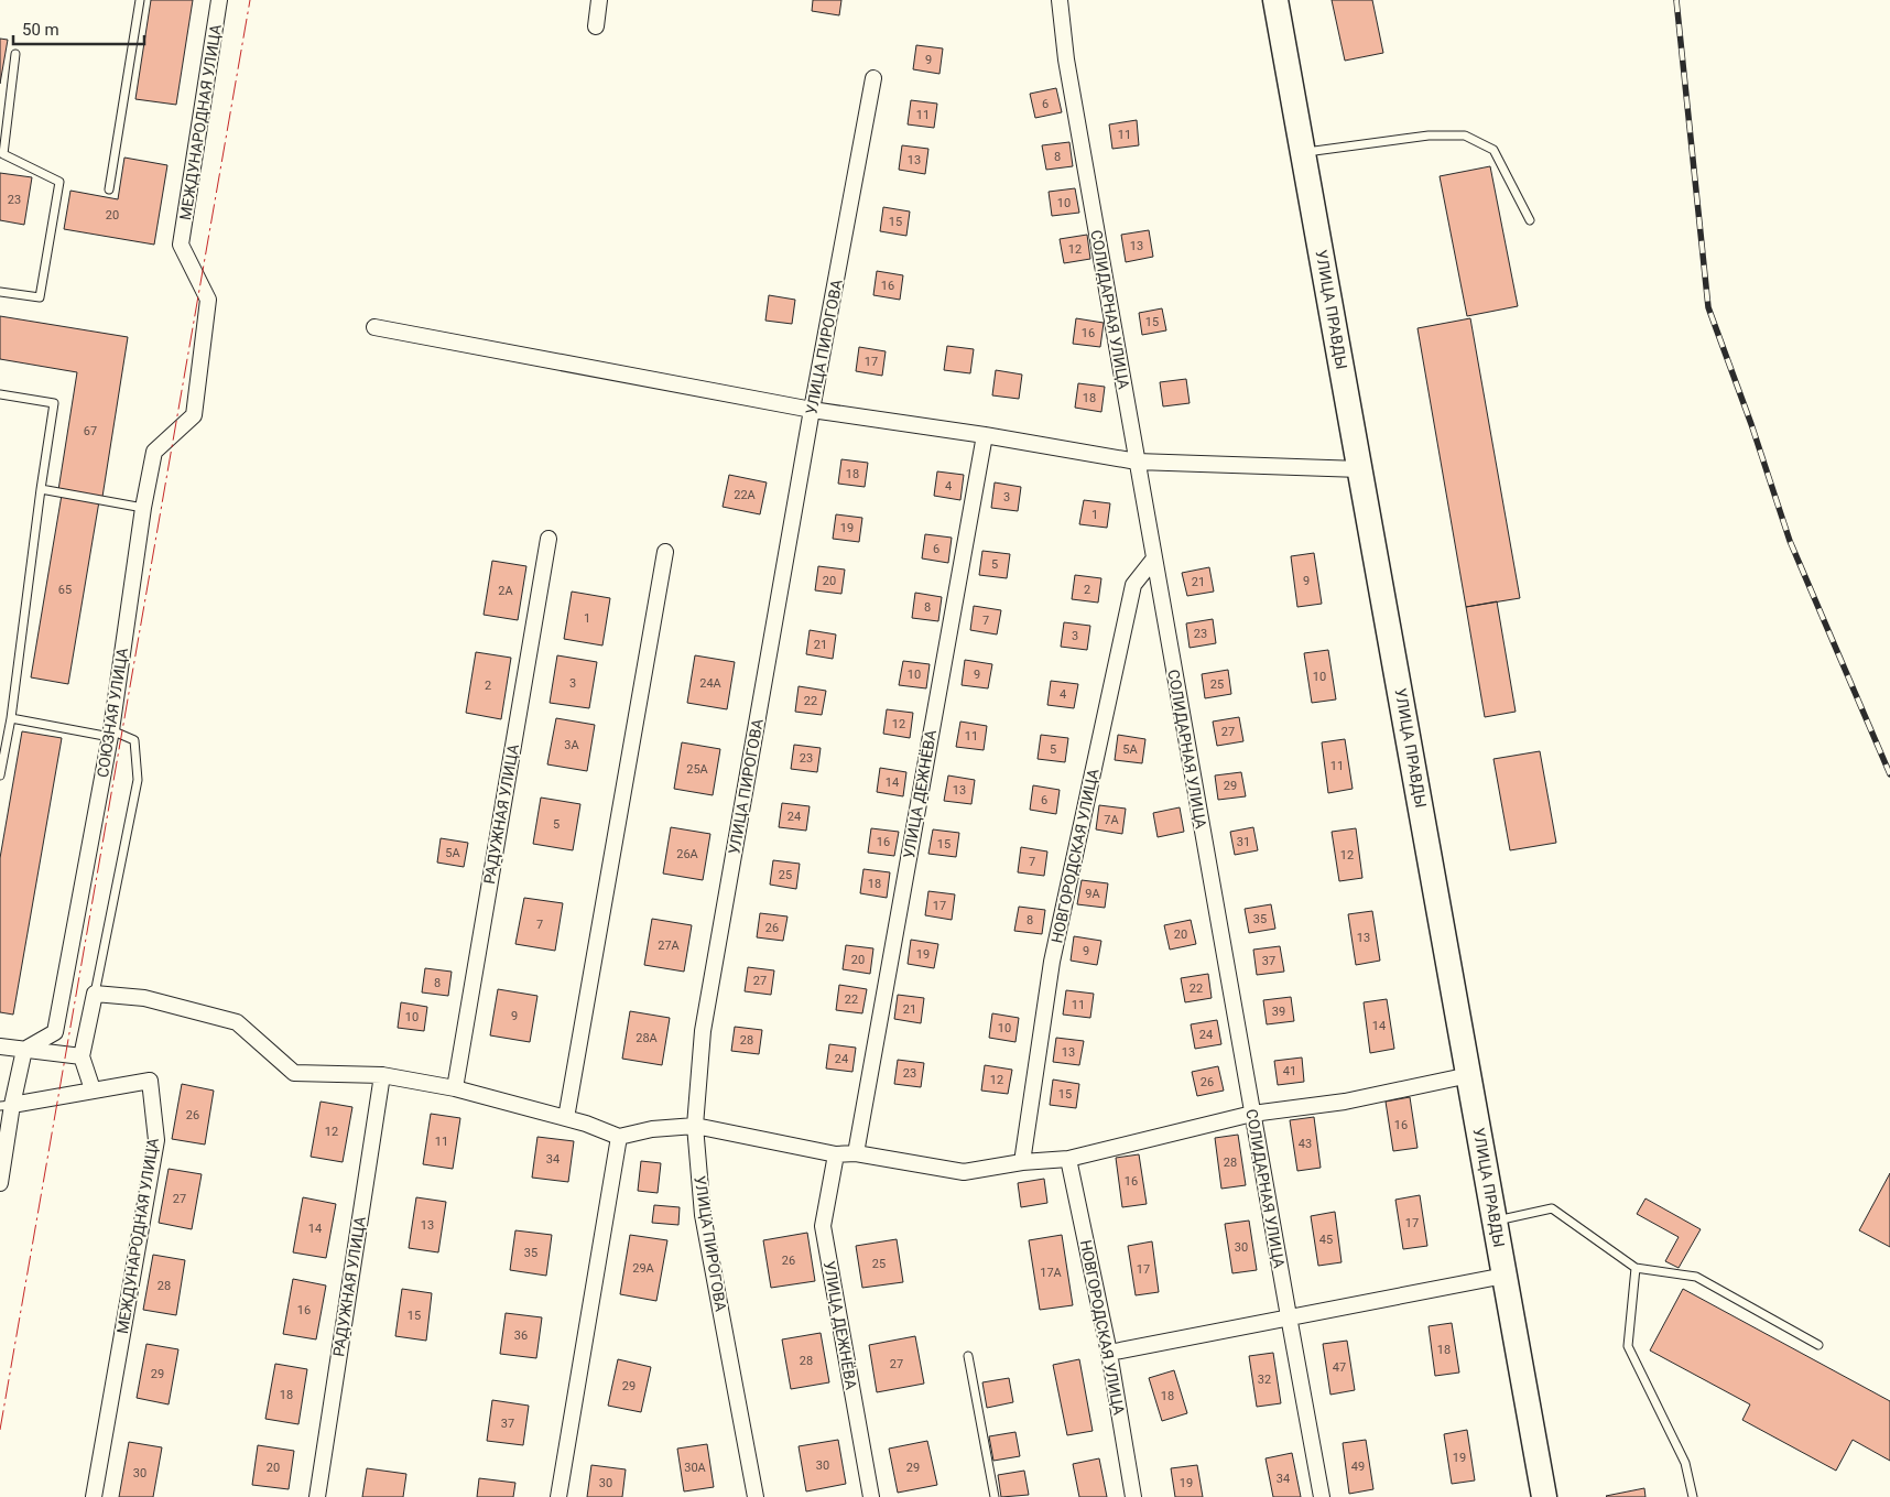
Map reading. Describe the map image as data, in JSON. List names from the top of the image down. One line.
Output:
{"streets":{"main road":["УЛИЦА ПРАВДЫ"],"street":["МЕЖДУНАРОДНАЯ УЛИЦА","СОЛИДАРНАЯ УЛИЦА","УЛИЦА ПИРОГОВА","СОЮЗНАЯ УЛИЦА","УЛИЦА ДЕЖНЁВА","РАДУЖНАЯ УЛИЦА","НОВГОРОДСКАЯ УЛИЦА"]},"crossings":[["МЕЖДУНАРОДНАЯ УЛИЦА","СОЮЗНАЯ УЛИЦА"],["СОЛИДАРНАЯ УЛИЦА","НОВГОРОДСКАЯ УЛИЦА"]],"house_numbers":["9","6","11","11","8","13","23","10","20","15","13","12","16","15","16","17","18","67","18","4","22А","3","1","19","6","5","20","9","21","65","2","2А","8","1","7","23","3","21","10","9","10","3","24А","25","2","4","22","12","27","11","3А","5","5А","23","11","25А","14","29","13","6","24","7А","5","16","31","15","5А","26А","12","7","25","18","9А","17","35","8","7","26","20","13","27А","9","19","20","37","27","8","22","22","11","21","39","9","10","14","10","24","28А","28","13","24","41","23","12","26","15","26","16","12","11","43","34","28","16","27","17","13","14","45","30","35","26","25","29А","17","17А","28","16","15","36","18","28","27","47","29","32","29","18","18","37","19","30","49","20","30А","29","30","34","30","19"],"scale_bar":"50 m"}
